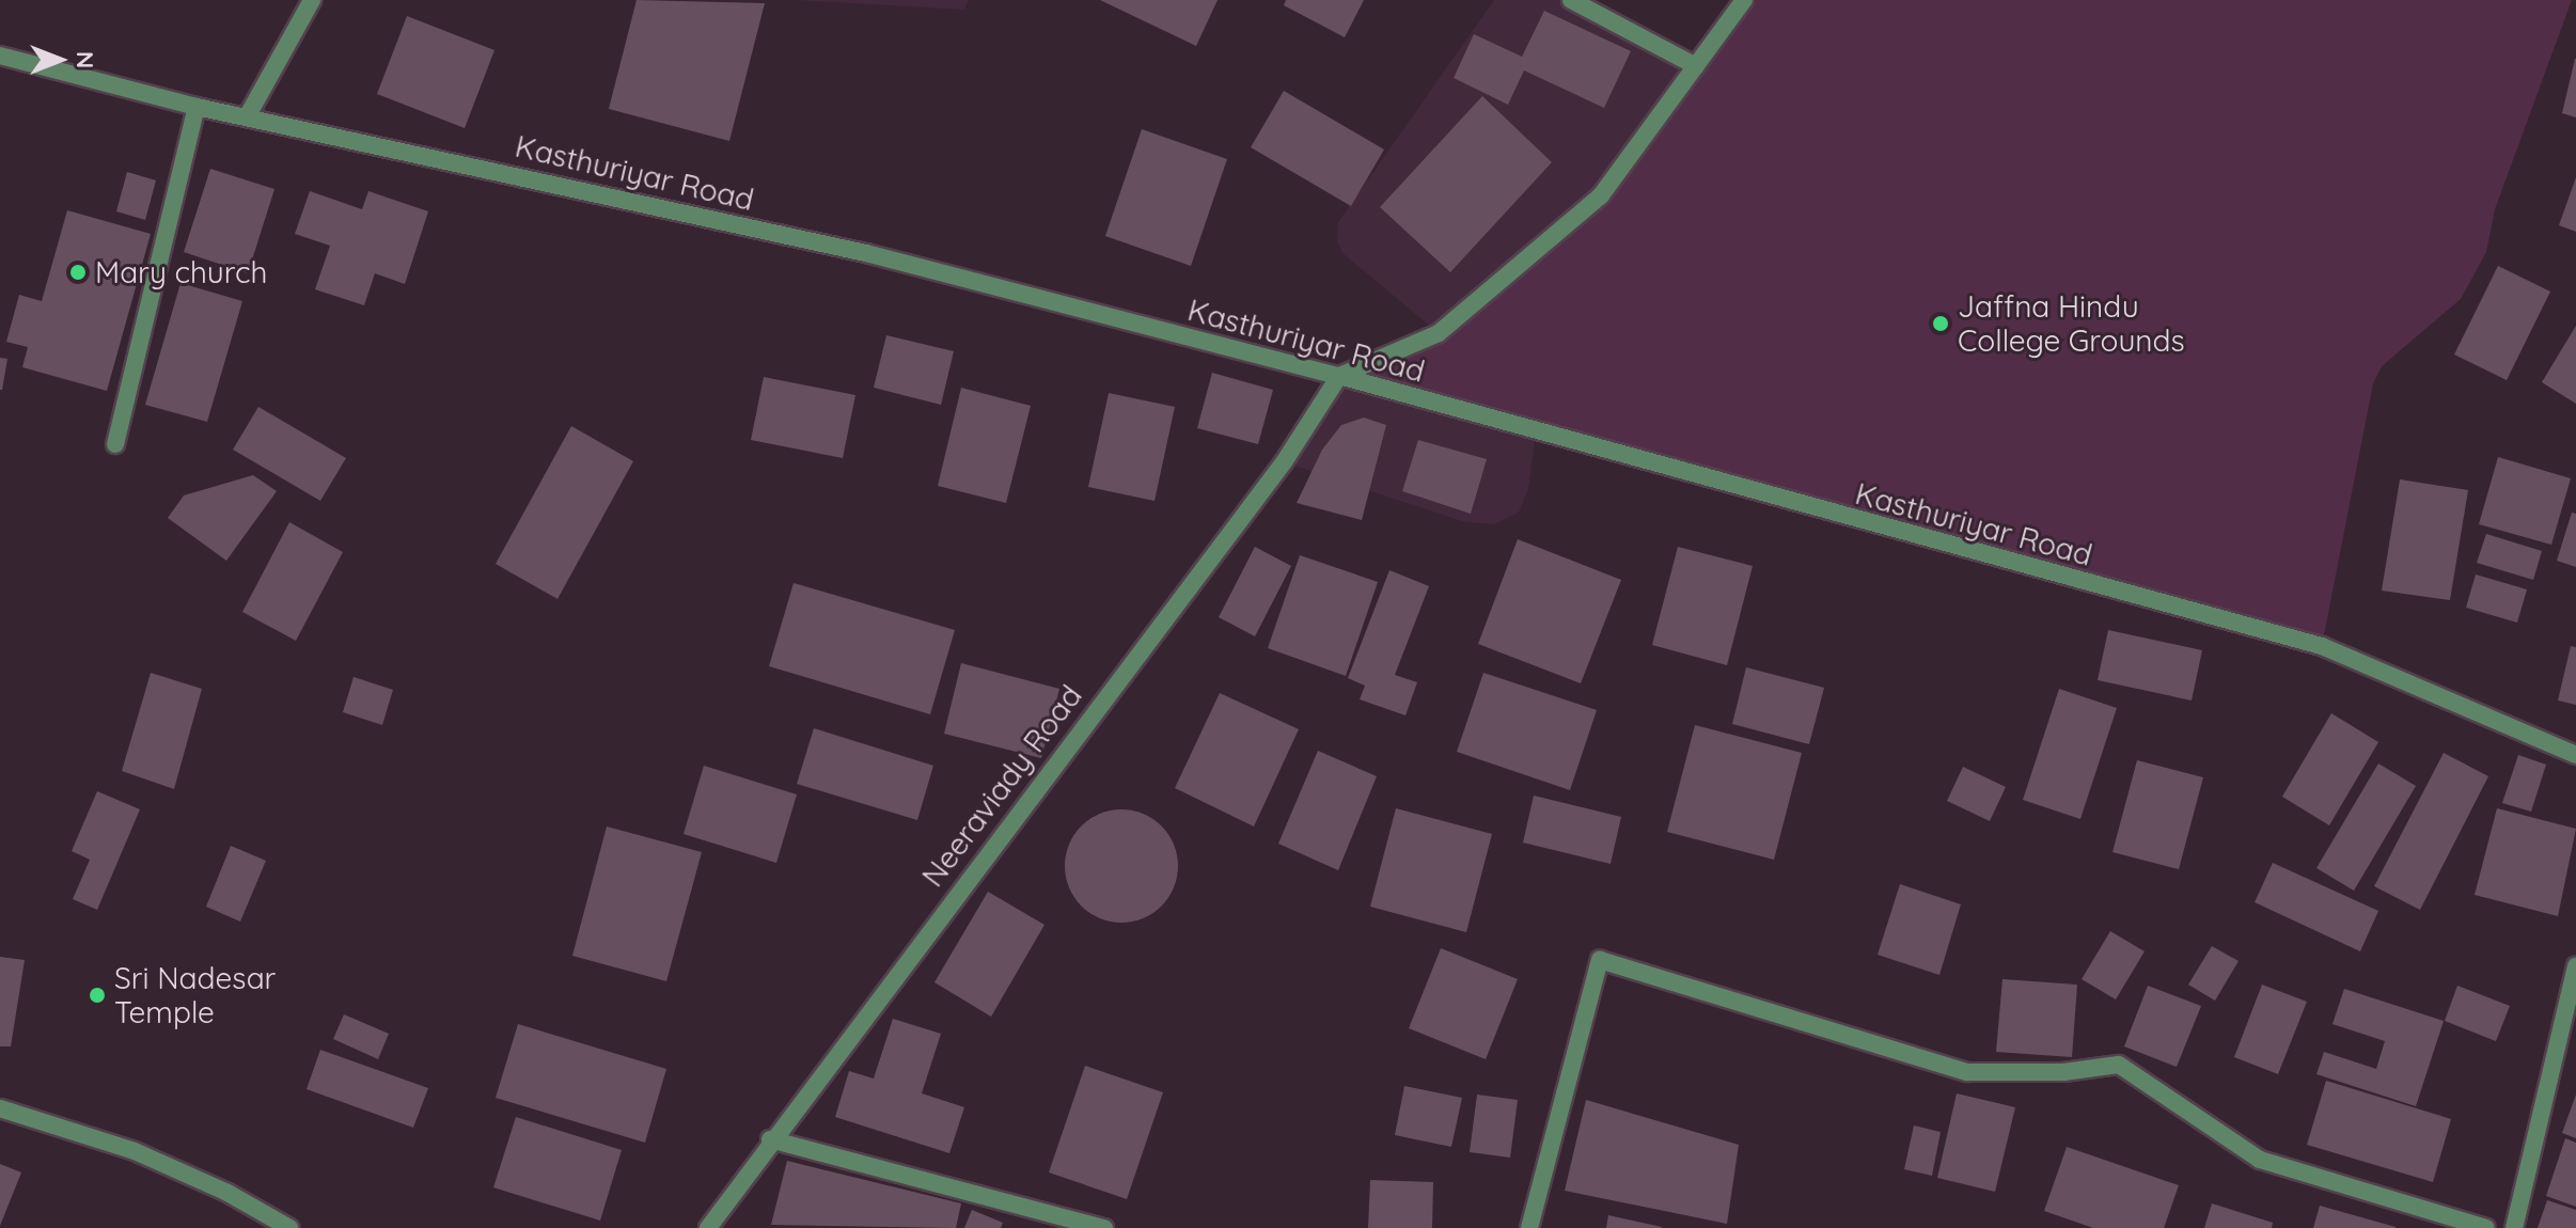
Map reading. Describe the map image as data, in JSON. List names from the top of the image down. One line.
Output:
{"streets":{"street":["Kasthuriyar Road","Neeraviady Road"]},"crossings":[["Kasthuriyar Road","Neeraviady Road"]],"places":["Mary church","Jaffna Hindu College Grounds","Sri Nadesar Temple"],"north":"right"}
